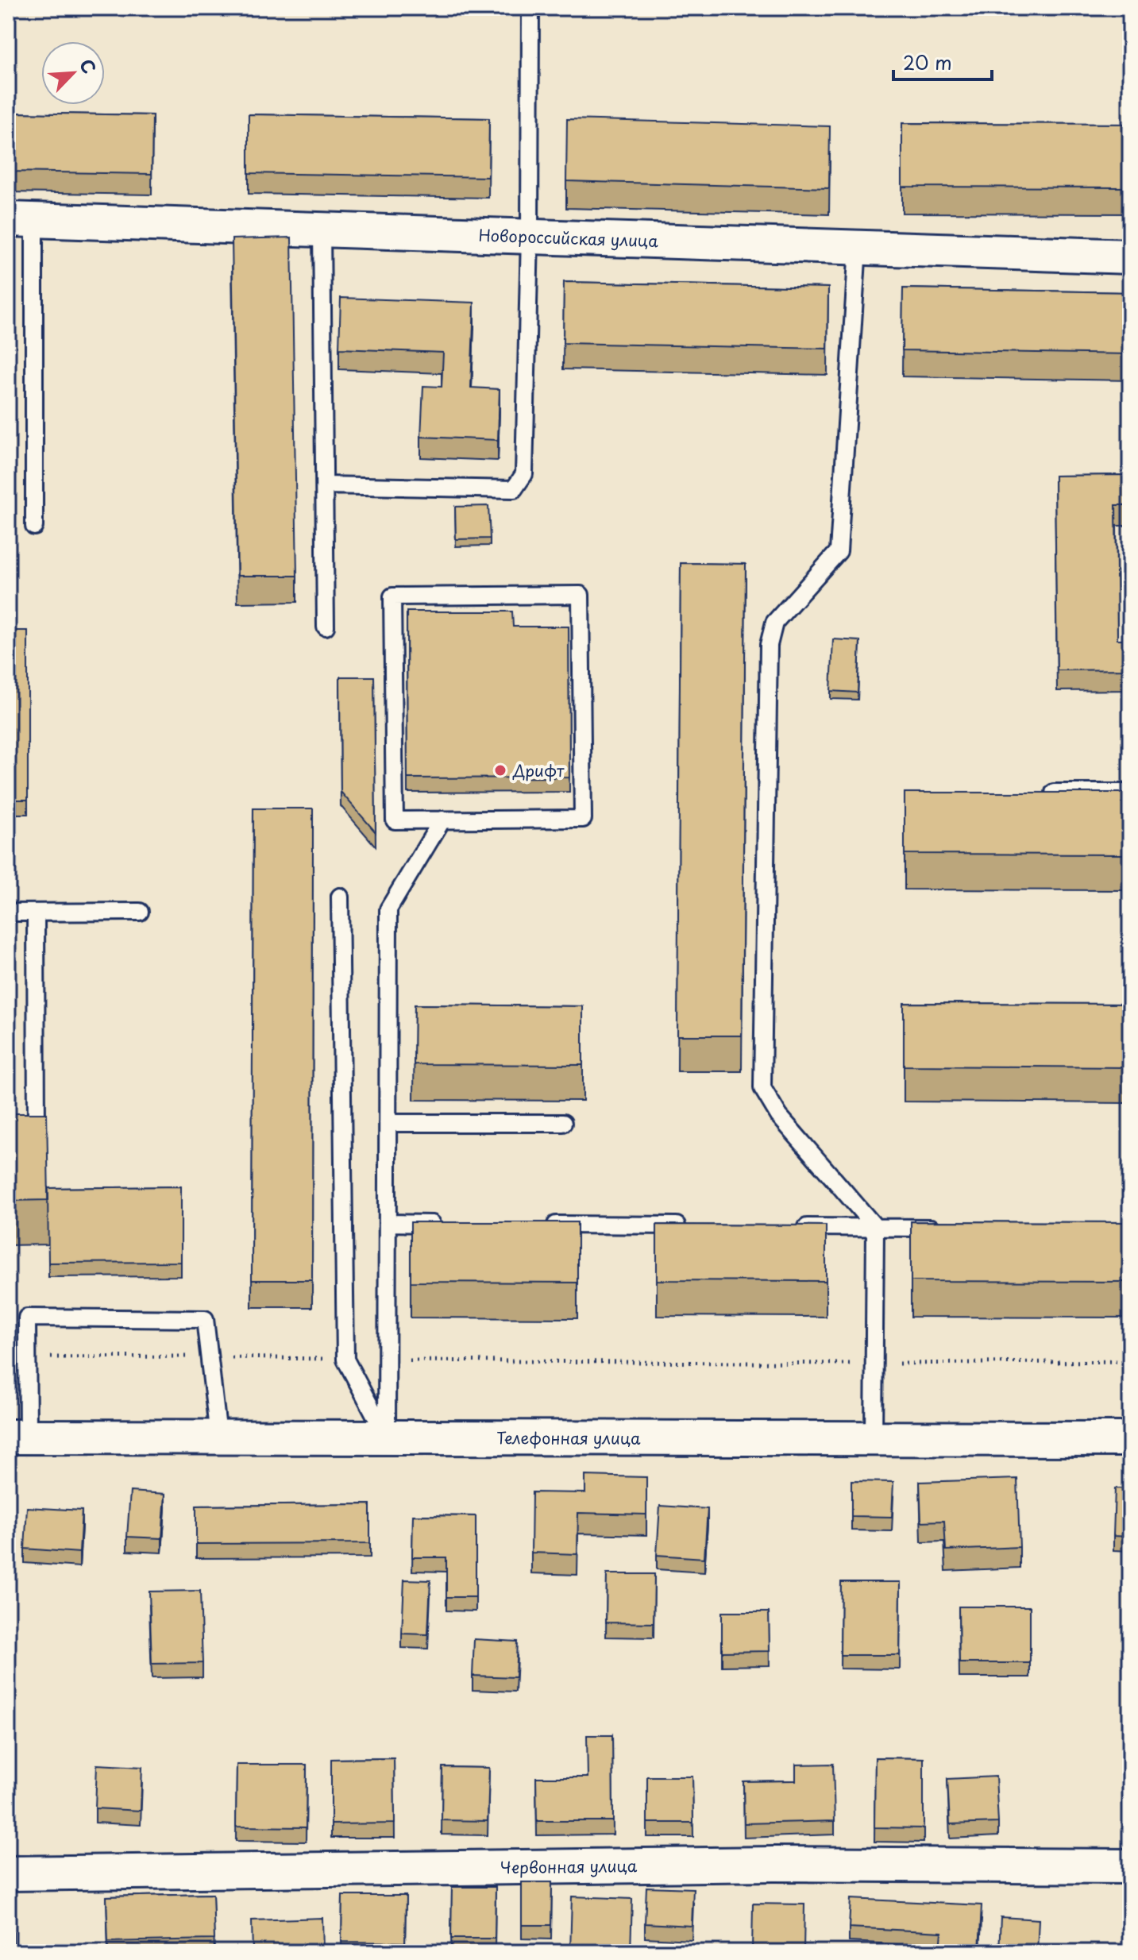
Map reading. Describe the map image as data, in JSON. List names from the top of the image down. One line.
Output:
{"streets":{"street":["Новороссийская улица","Телефонная улица","Червонная улица"]},"places":["Дрифт"],"scale_bar":"20 m","north":"top right"}
